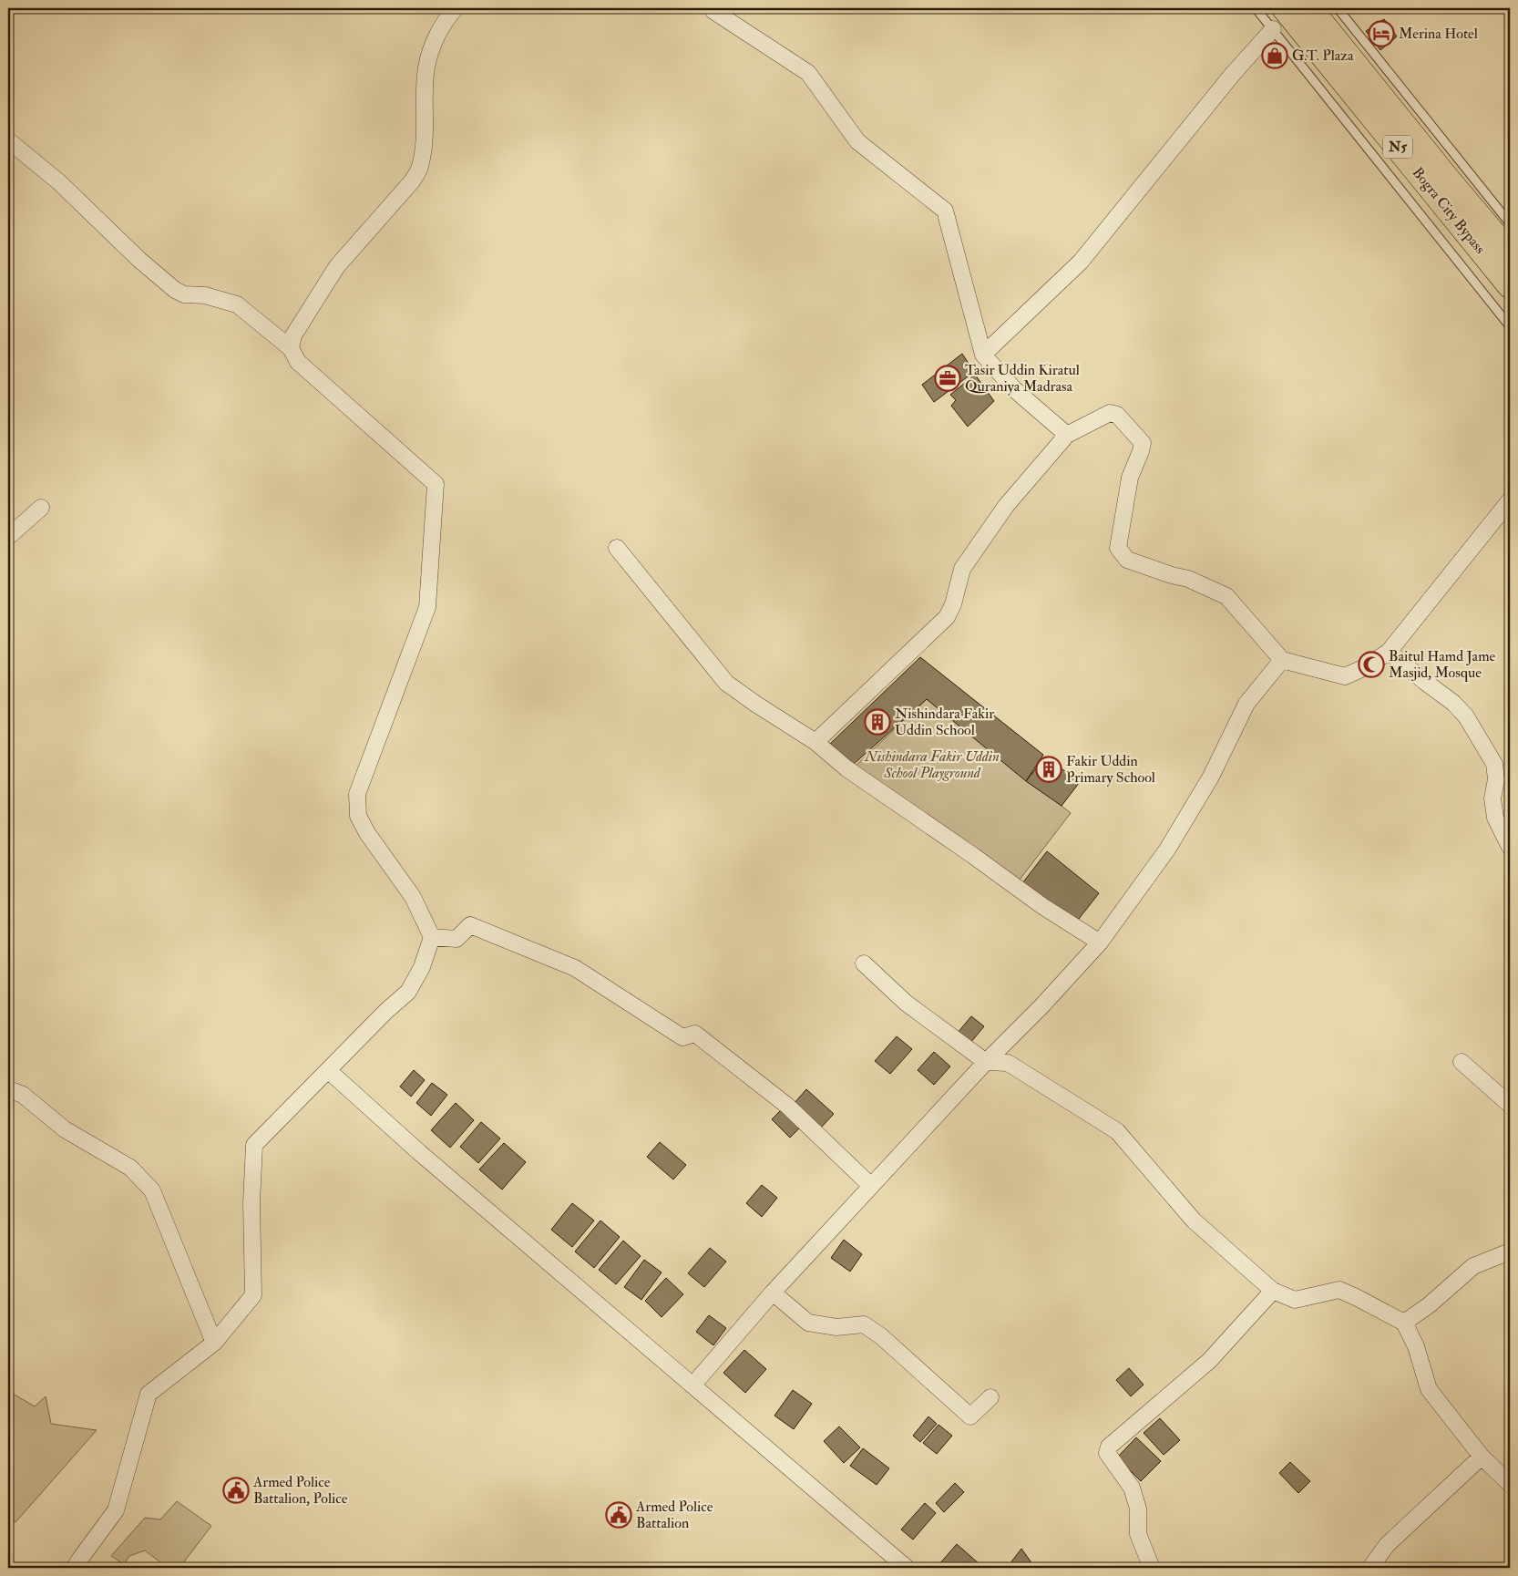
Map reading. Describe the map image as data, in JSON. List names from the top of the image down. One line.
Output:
{"streets":{"highway":["N5","Bogra City Bypass"]},"parks":["Nishindara Fakir Uddin School Playground"],"places":{"hotel":["Merina Hotel"],"shop":["G.T. Plaza"],"office":["Tasir Uddin Kiratul Quraniya Madrasa"],"mosque":["Baitul Hamd Jame Masjid, Mosque"],"building":["Nishindara Fakir Uddin School","Fakir Uddin Primary School"],"public building":["Armed Police Battalion, Police","Armed Police Battalion"]}}
